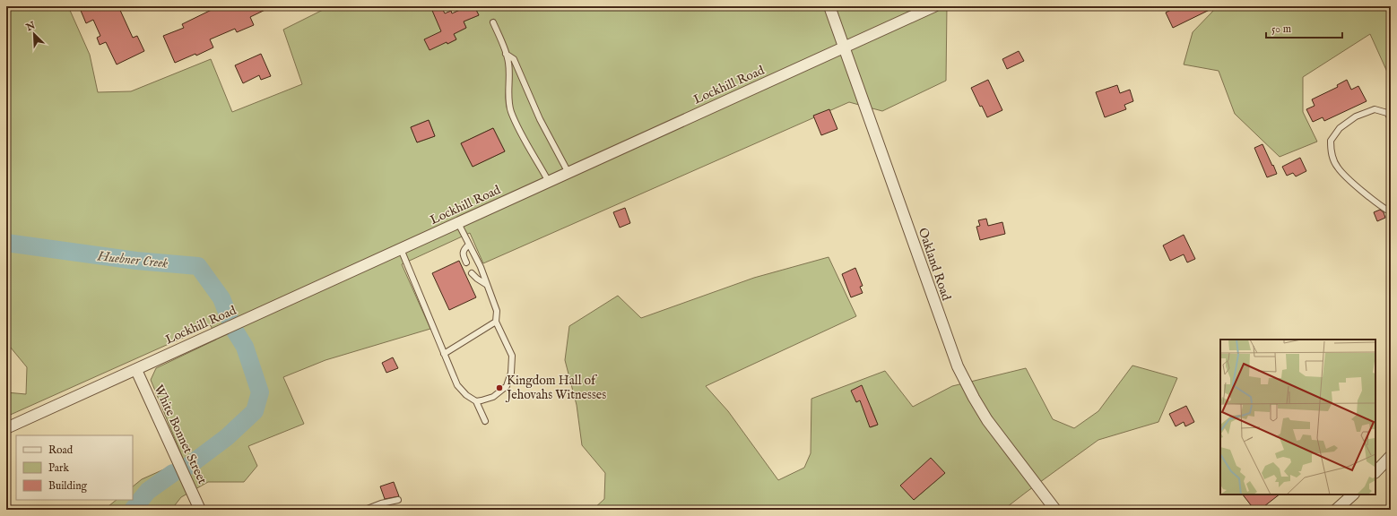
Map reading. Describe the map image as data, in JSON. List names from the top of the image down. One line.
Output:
{"streets":{"street":["Lockhill Road","Oakland Road","White Bonnet Street"]},"crossings":[["Lockhill Road","Oakland Road"],["Lockhill Road","White Bonnet Street"]],"water":["Huebner Creek"],"places":["Kingdom Hall of Jehovahs Witnesses"],"legend":["Road","Park","Building"],"scale_bar":"50 m","north":"top left"}
